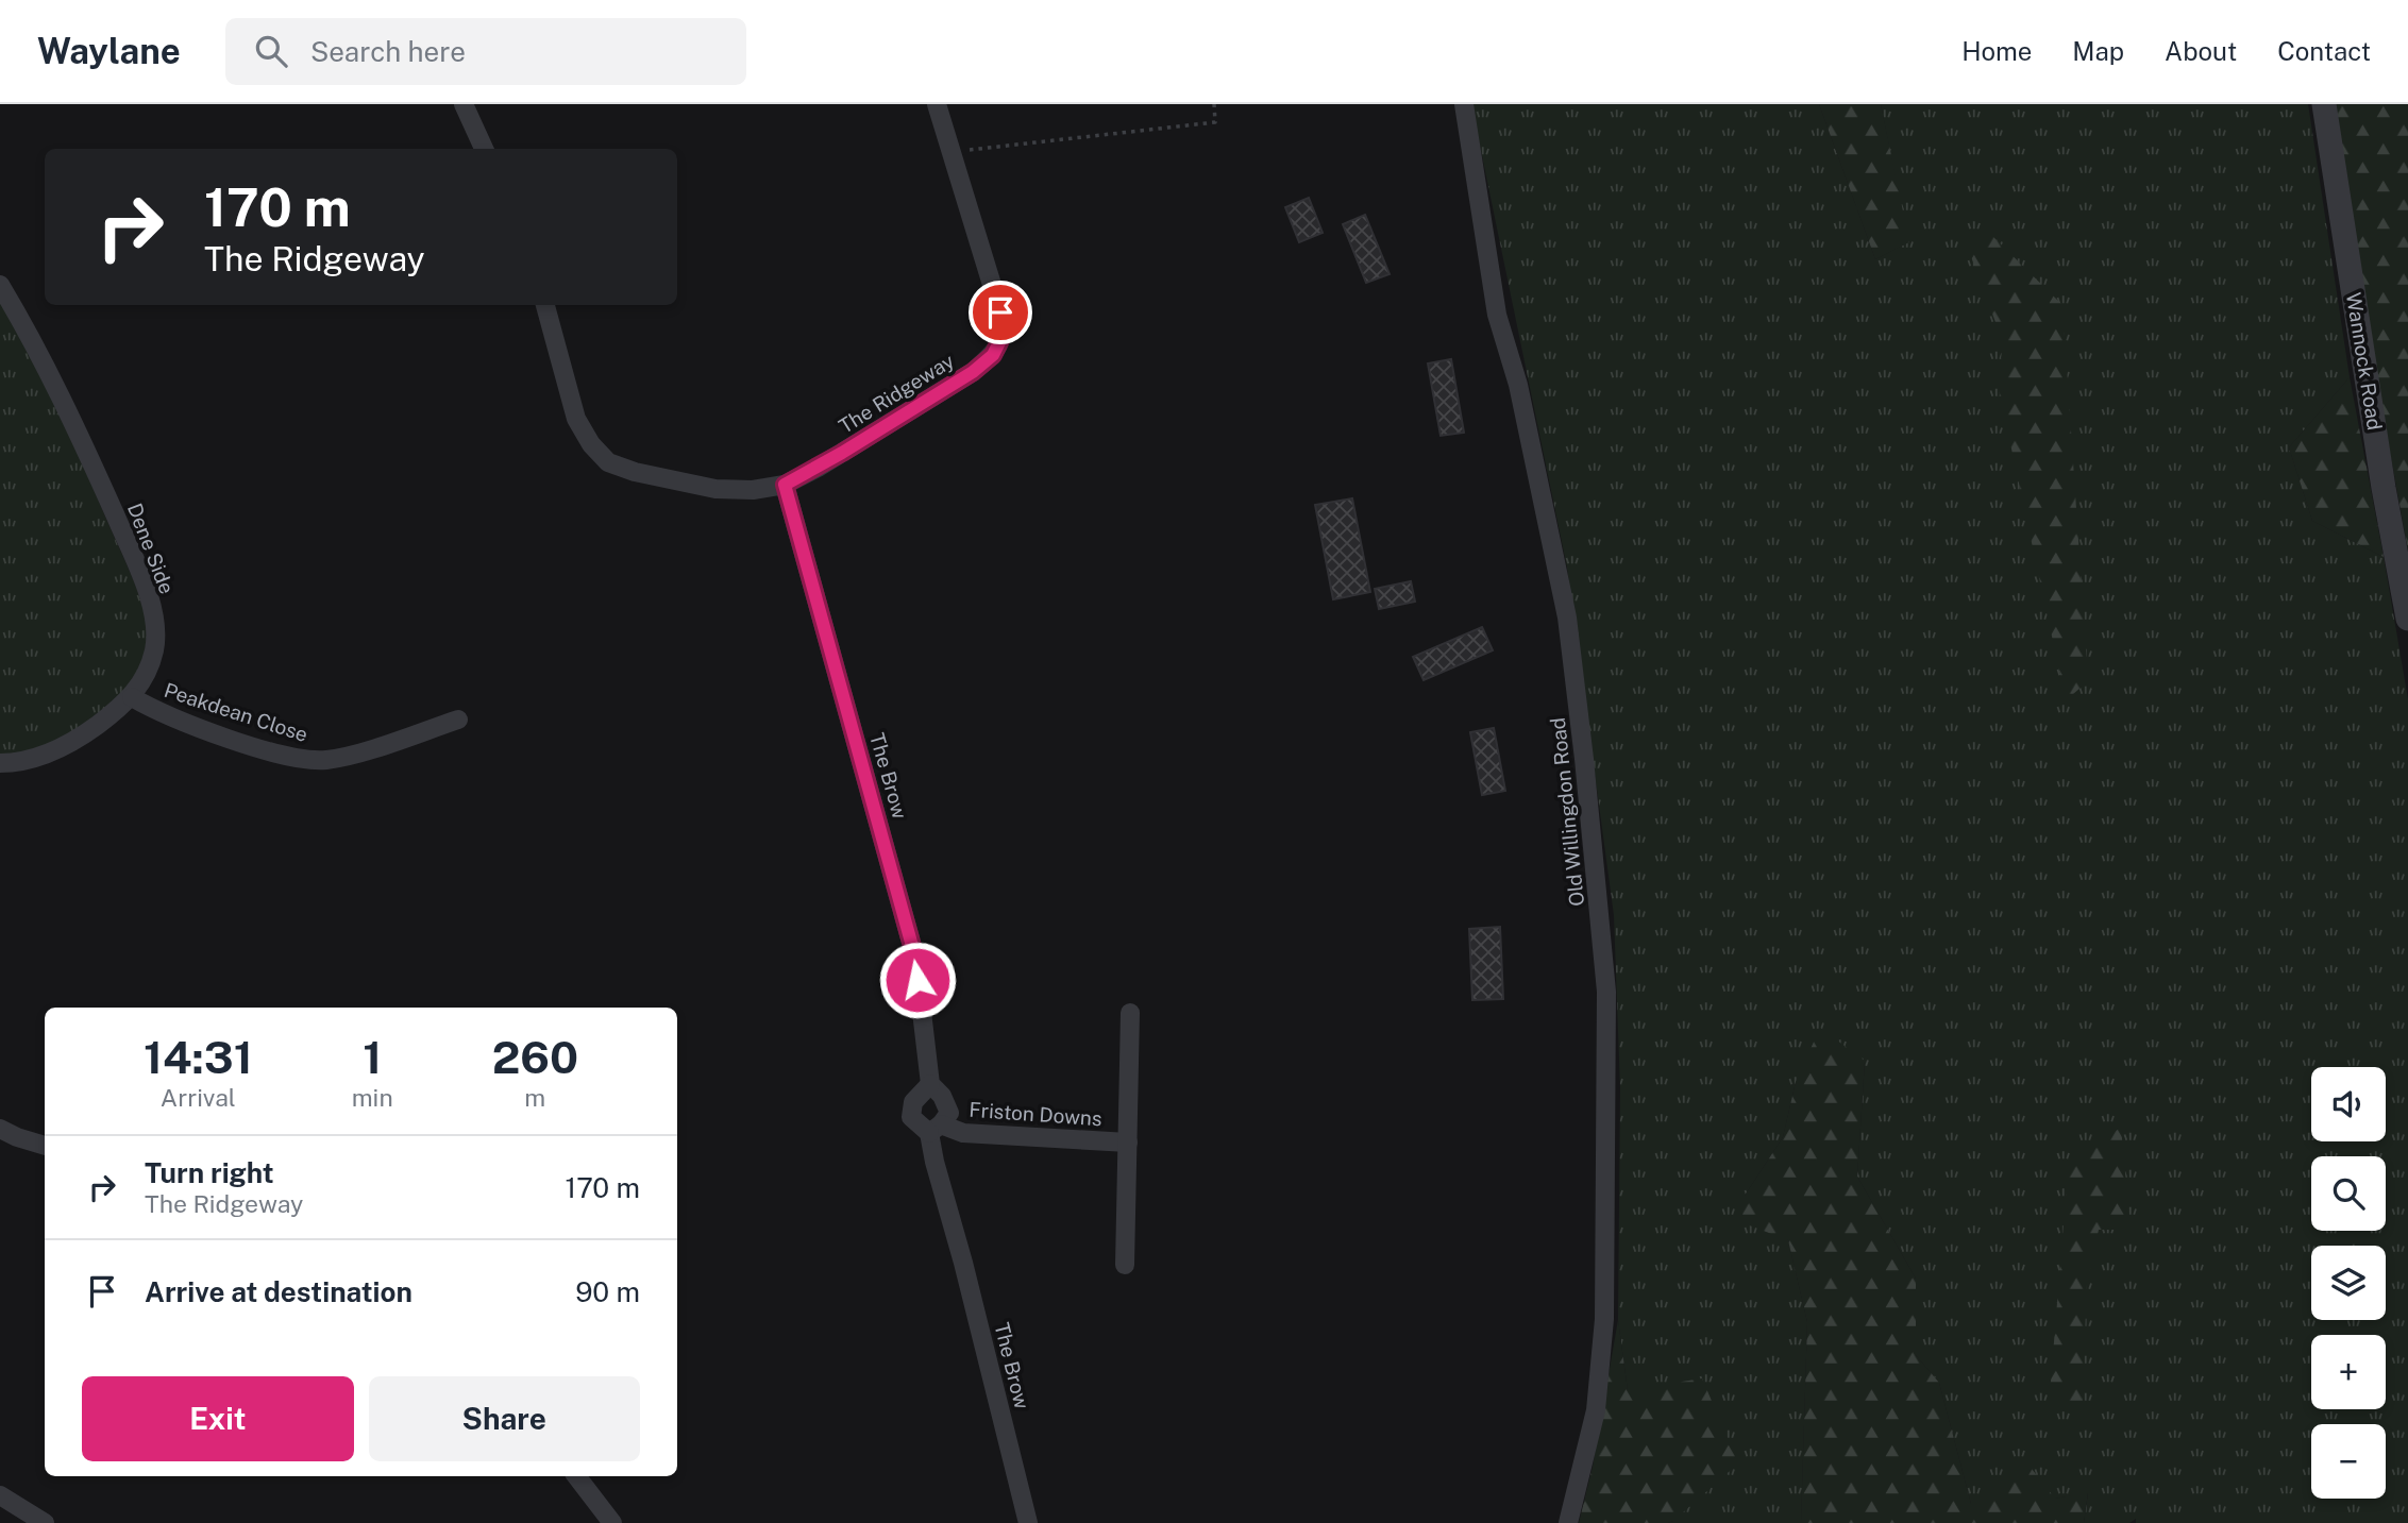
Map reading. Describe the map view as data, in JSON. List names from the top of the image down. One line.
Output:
{"streets":{"street":["Wannock Road","The Ridgeway","Dene Side","Peakdean Close","The Brow","Old Willingdon Road","Friston Downs"]},"crossings":[["The Ridgeway","The Brow"],["Dene Side","Peakdean Close"],["The Brow","Friston Downs"]],"page":{"header":"Waylane","search":"Search here","nav":["Home","Map","About","Contact"],"turn":["170 m","The Ridgeway"],"eta":["14:31","Arrival","1","min","260","m"],"map_buttons":["+","−"],"list":[{"name":"Turn right","note":"The Ridgeway","value":"170 m"},{"name":"Arrive at destination","value":"90 m"}],"buttons":["Exit","Share"]}}
